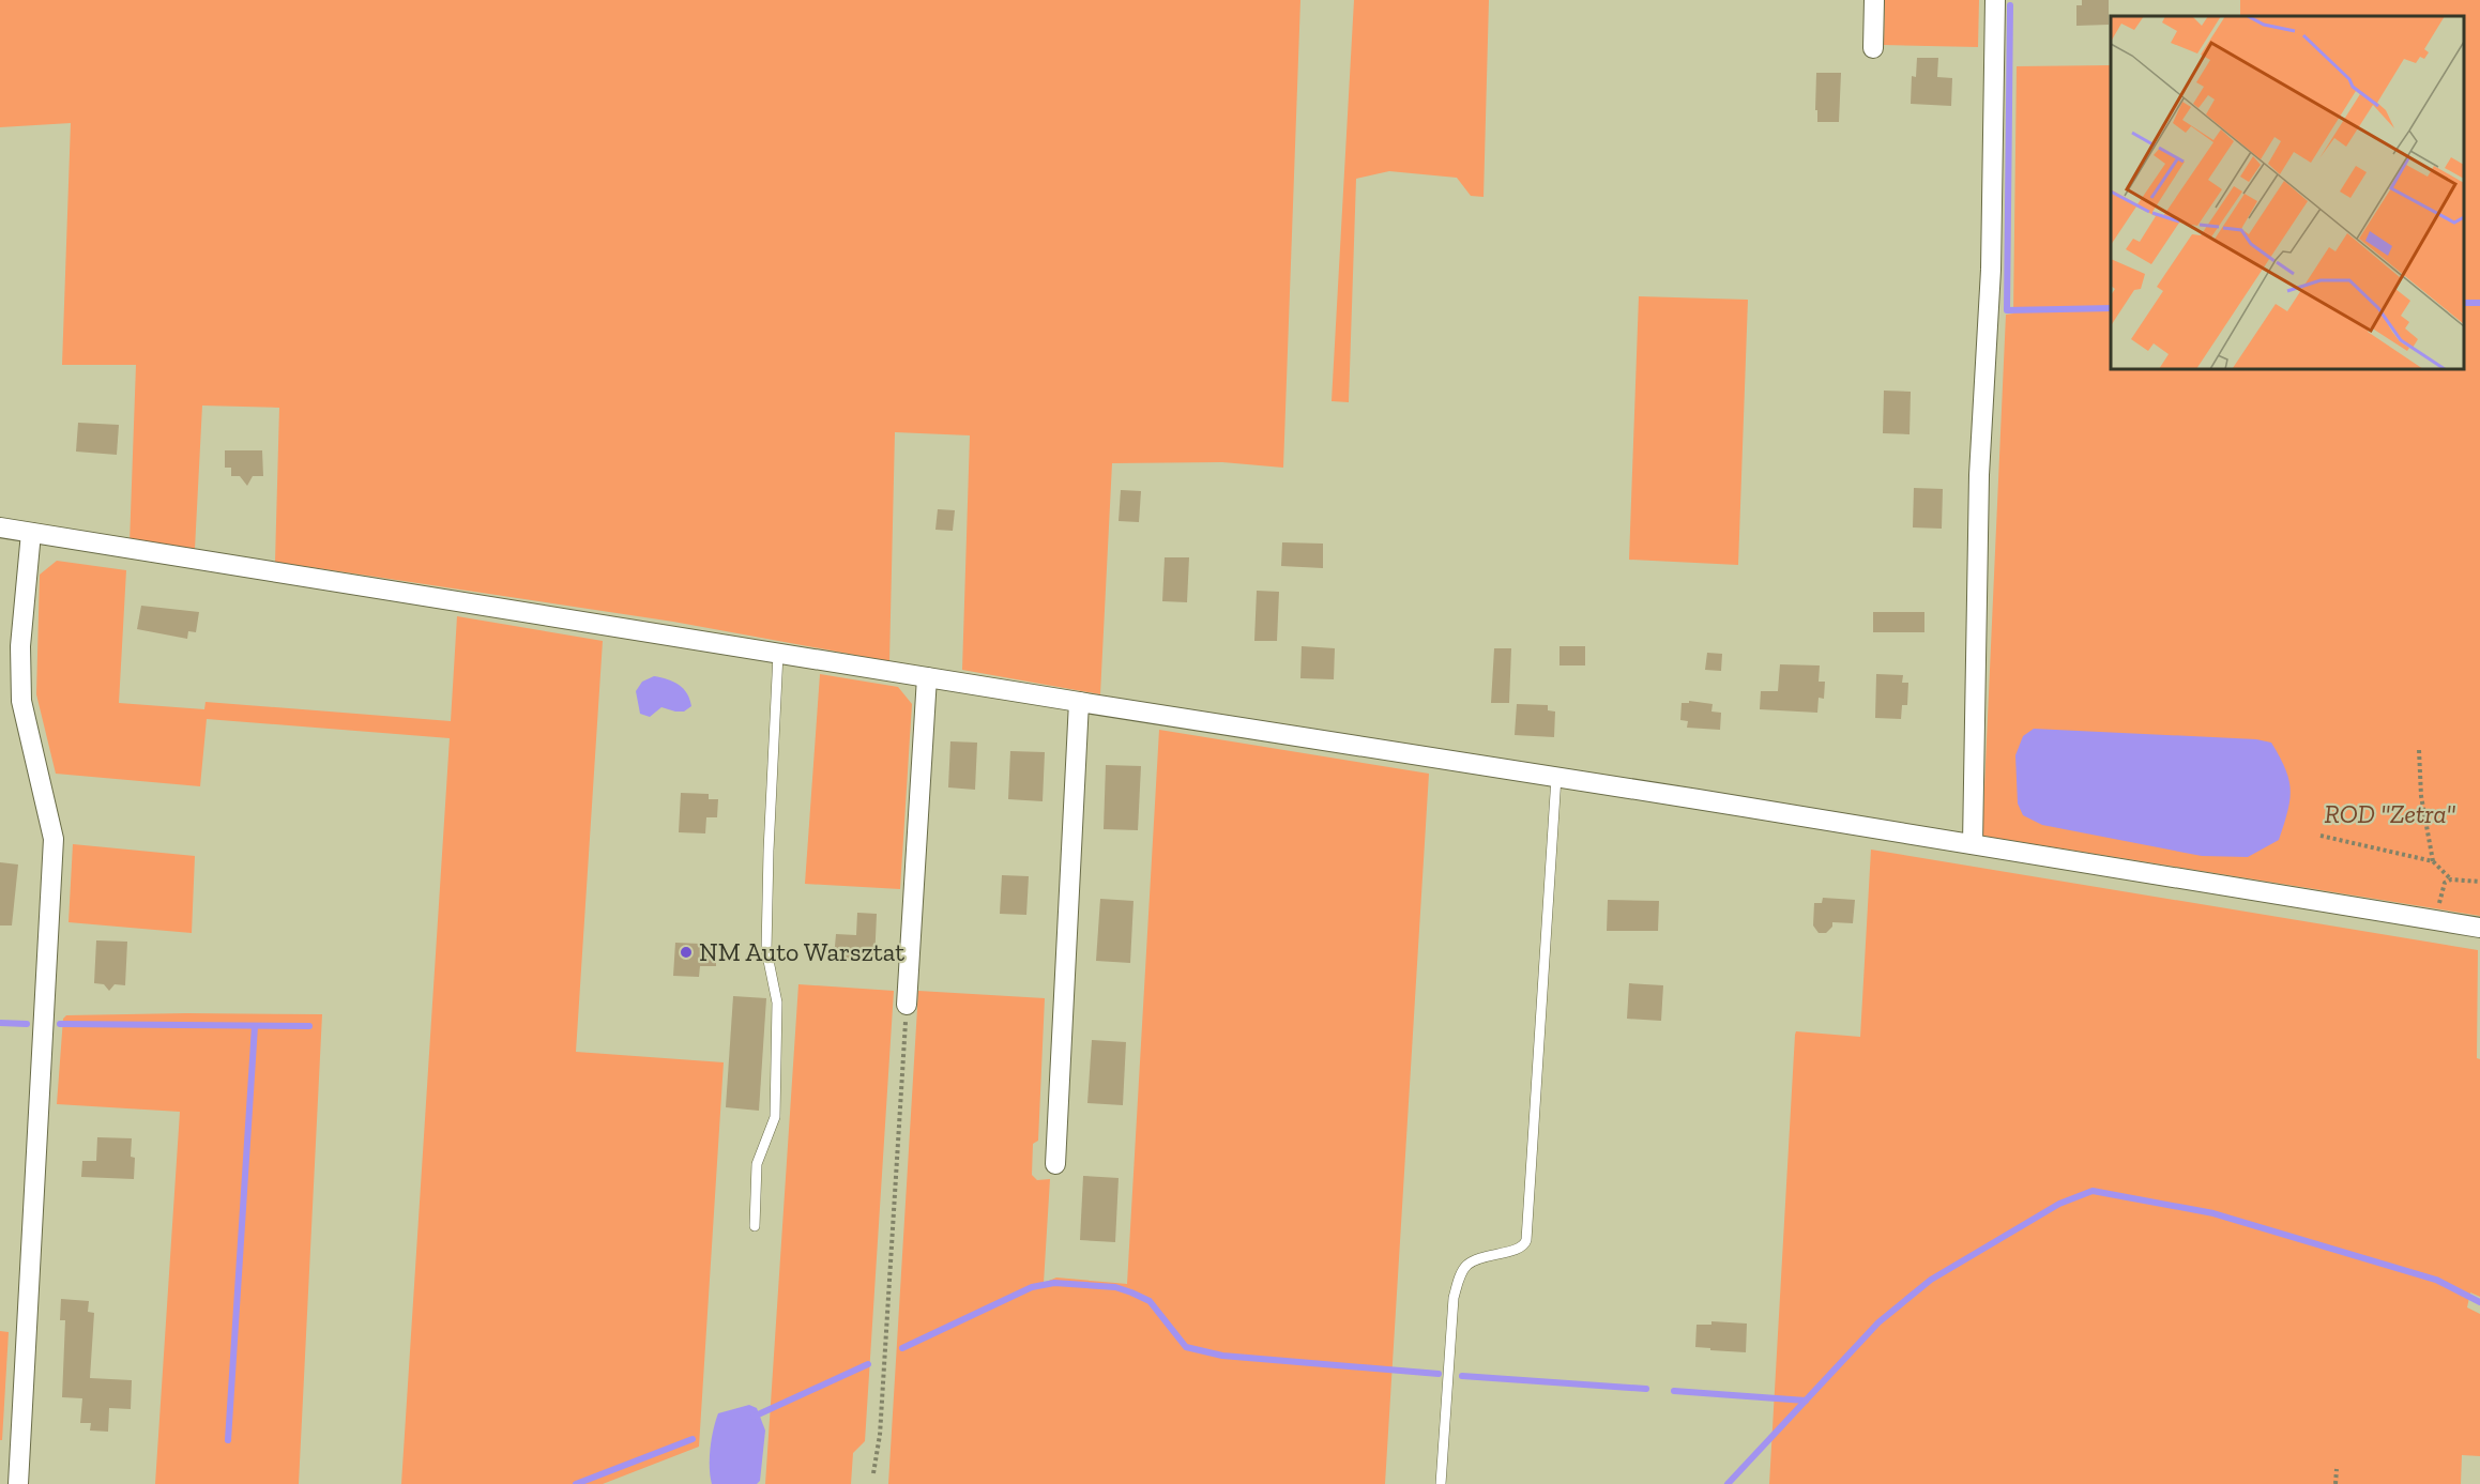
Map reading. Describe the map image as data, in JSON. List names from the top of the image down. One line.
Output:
{"parks":["ROD \"Zetra\""],"places":["NM Auto Warsztat"]}
